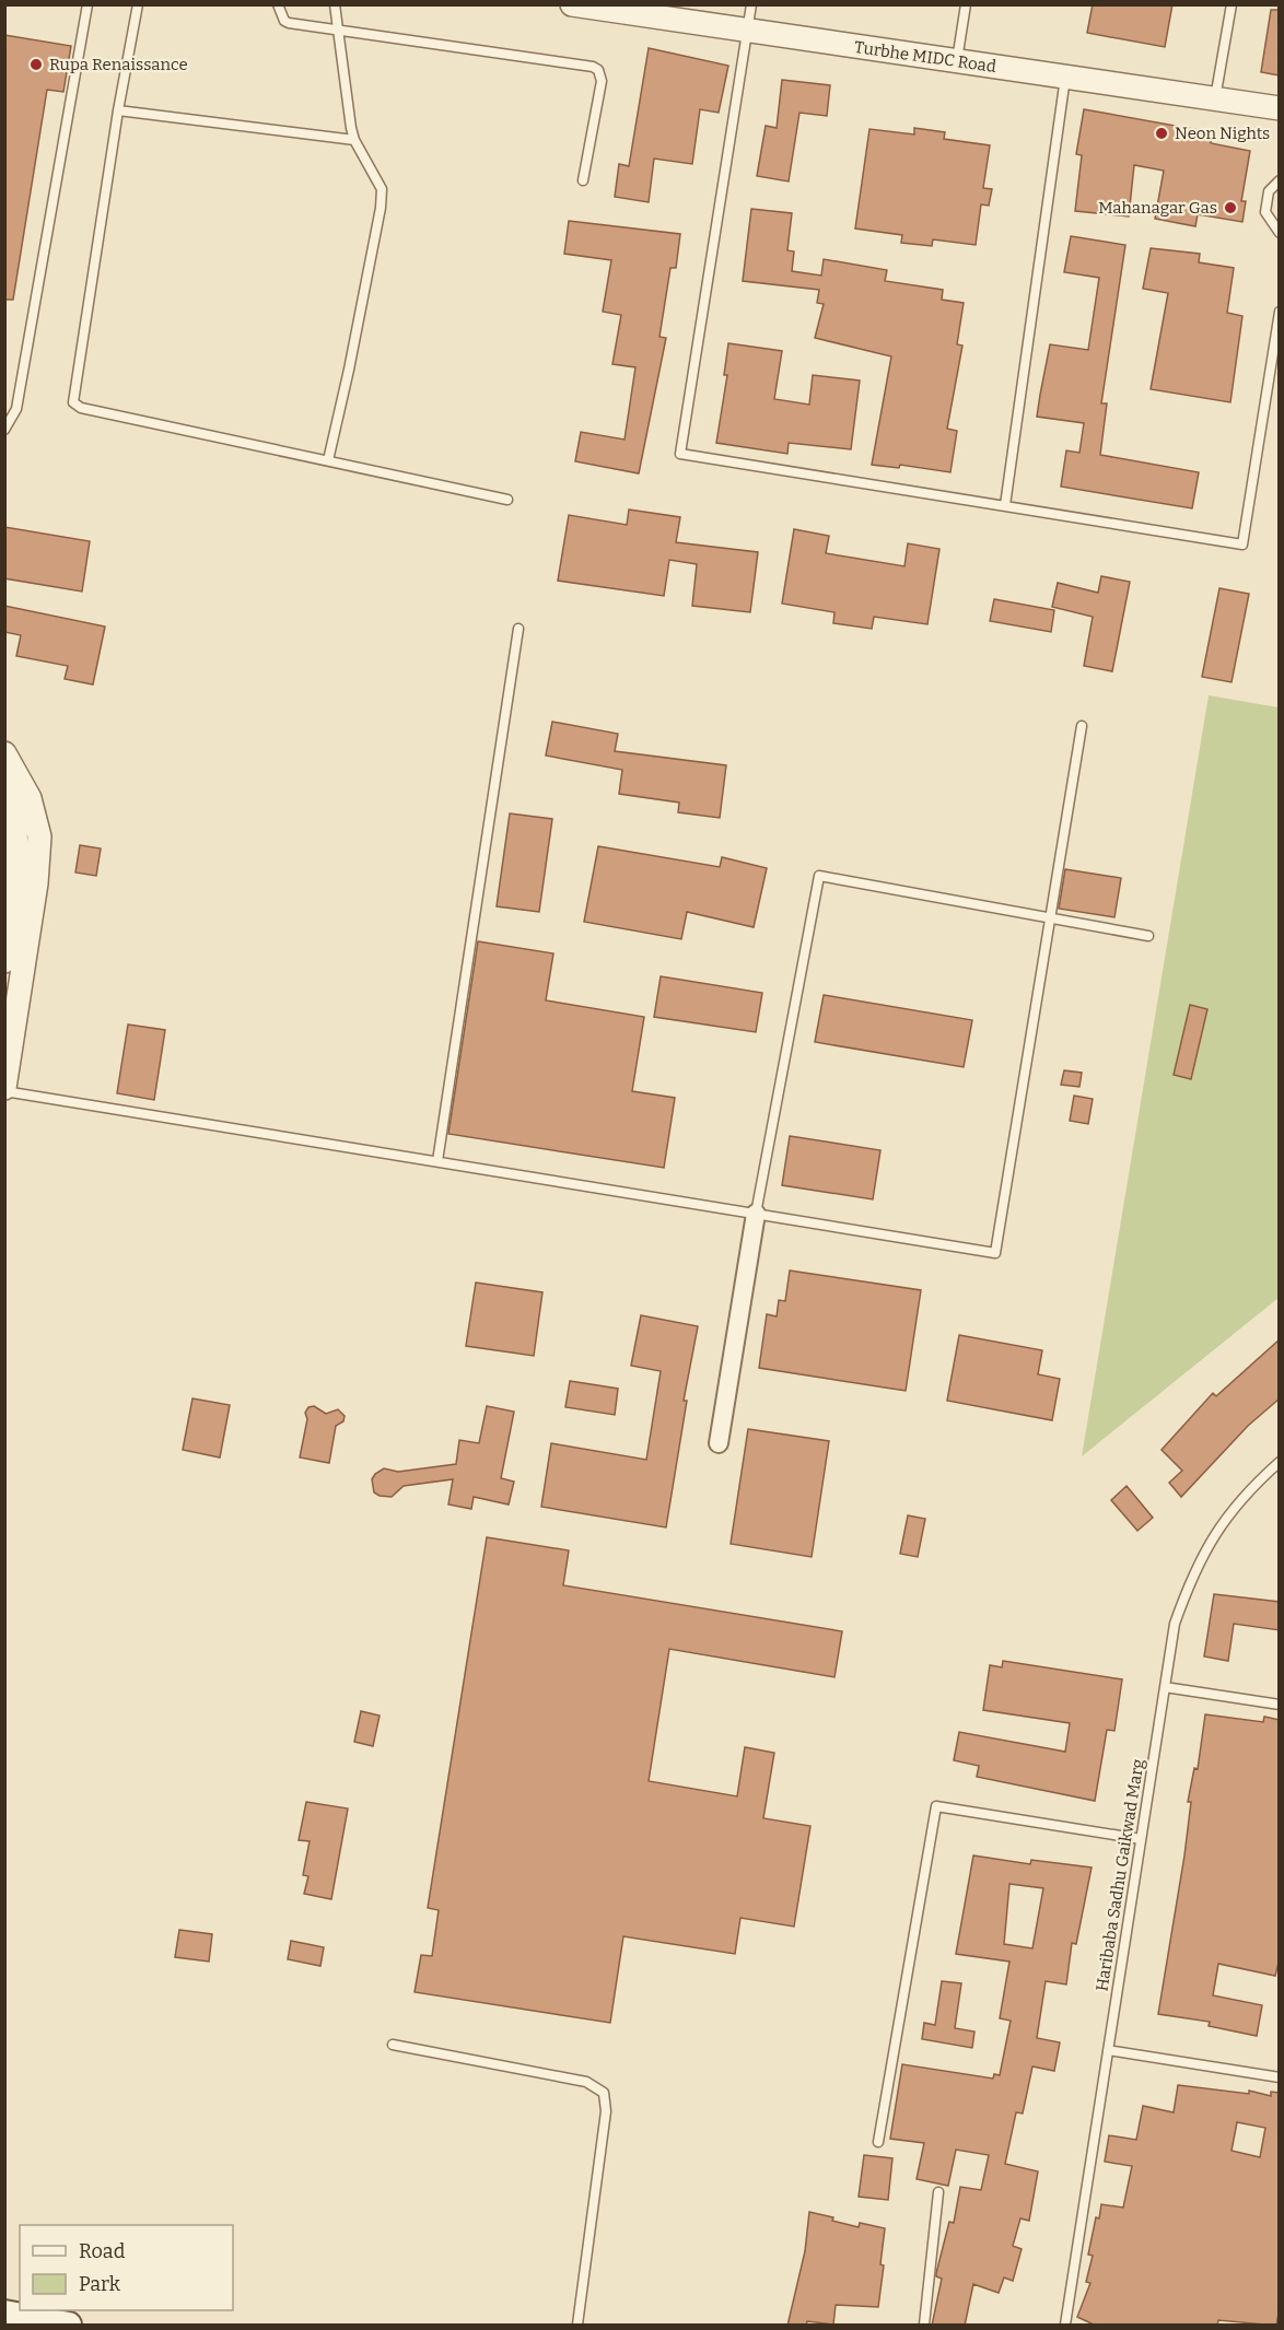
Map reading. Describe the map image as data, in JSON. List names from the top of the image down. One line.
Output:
{"streets":{"street":["Turbhe MIDC Road"],"lane":["Haribaba Sadhu Gaikwad Marg"]},"places":["Rupa Renaissance","Neon Nights","Mahanagar Gas"],"legend":["Road","Park"]}
